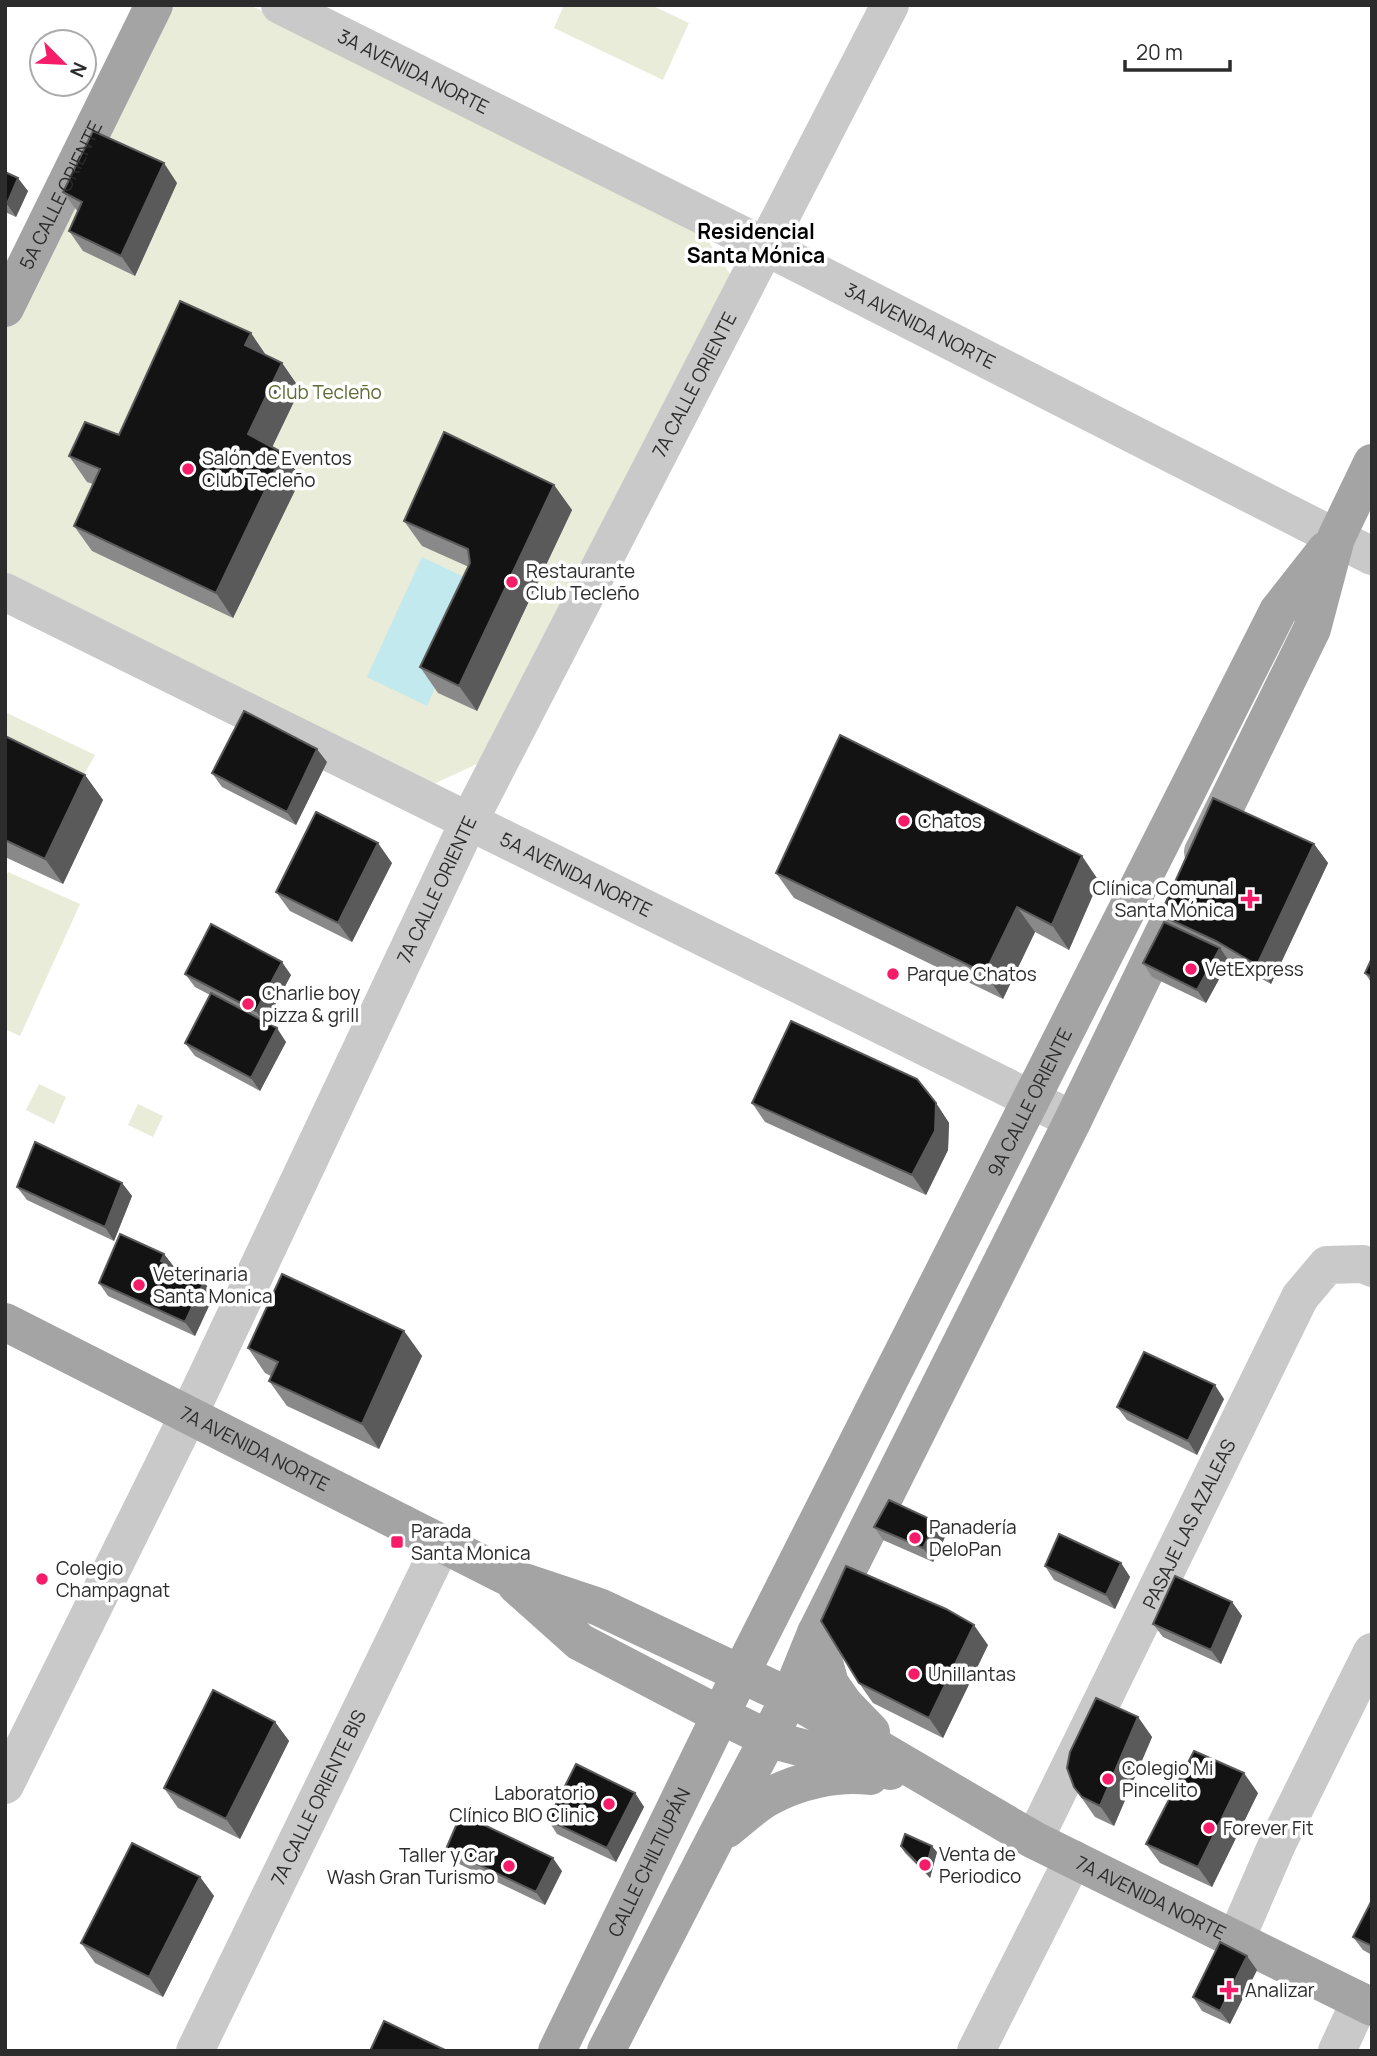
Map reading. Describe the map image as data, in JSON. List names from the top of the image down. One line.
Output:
{"streets":{"main road":["5A CALLE ORIENTE","9A CALLE ORIENTE","7A AVENIDA NORTE","CALLE CHILTIUPÁN"],"street":["3A AVENIDA NORTE","7A CALLE ORIENTE","5A AVENIDA NORTE","PASAJE LAS AZALEAS","7A CALLE ORIENTE BIS"]},"crossings":[["3A AVENIDA NORTE","7A CALLE ORIENTE"],["3A AVENIDA NORTE","9A CALLE ORIENTE"],["7A CALLE ORIENTE","5A AVENIDA NORTE"],["7A CALLE ORIENTE","7A AVENIDA NORTE"],["5A AVENIDA NORTE","9A CALLE ORIENTE"],["9A CALLE ORIENTE","7A AVENIDA NORTE"],["9A CALLE ORIENTE","CALLE CHILTIUPÁN"],["7A AVENIDA NORTE","PASAJE LAS AZALEAS"],["7A AVENIDA NORTE","7A CALLE ORIENTE BIS"],["7A AVENIDA NORTE","CALLE CHILTIUPÁN"]],"districts":["Residencial Santa Mónica"],"parks":["Club Tecleño"],"places":{"other":["Salón de Eventos Club Tecleño","Restaurante Club Tecleño","Chatos","VetExpress","Parque Chatos","Charlie boy pizza & grill","Veterinaria Santa Monica","Panadería DeloPan","Colegio Champagnat","Unillantas","Colegio Mi Pincelito","Laboratorio Clínico BIO Clinic","Forever Fit","Venta de Periodico","Taller y Car Wash Gran Turismo"],"health":["Clínica Comunal Santa Mónica","Analizar"],"transit":["Parada Santa Monica"]},"scale_bar":"20 m","north":"bottom right"}
